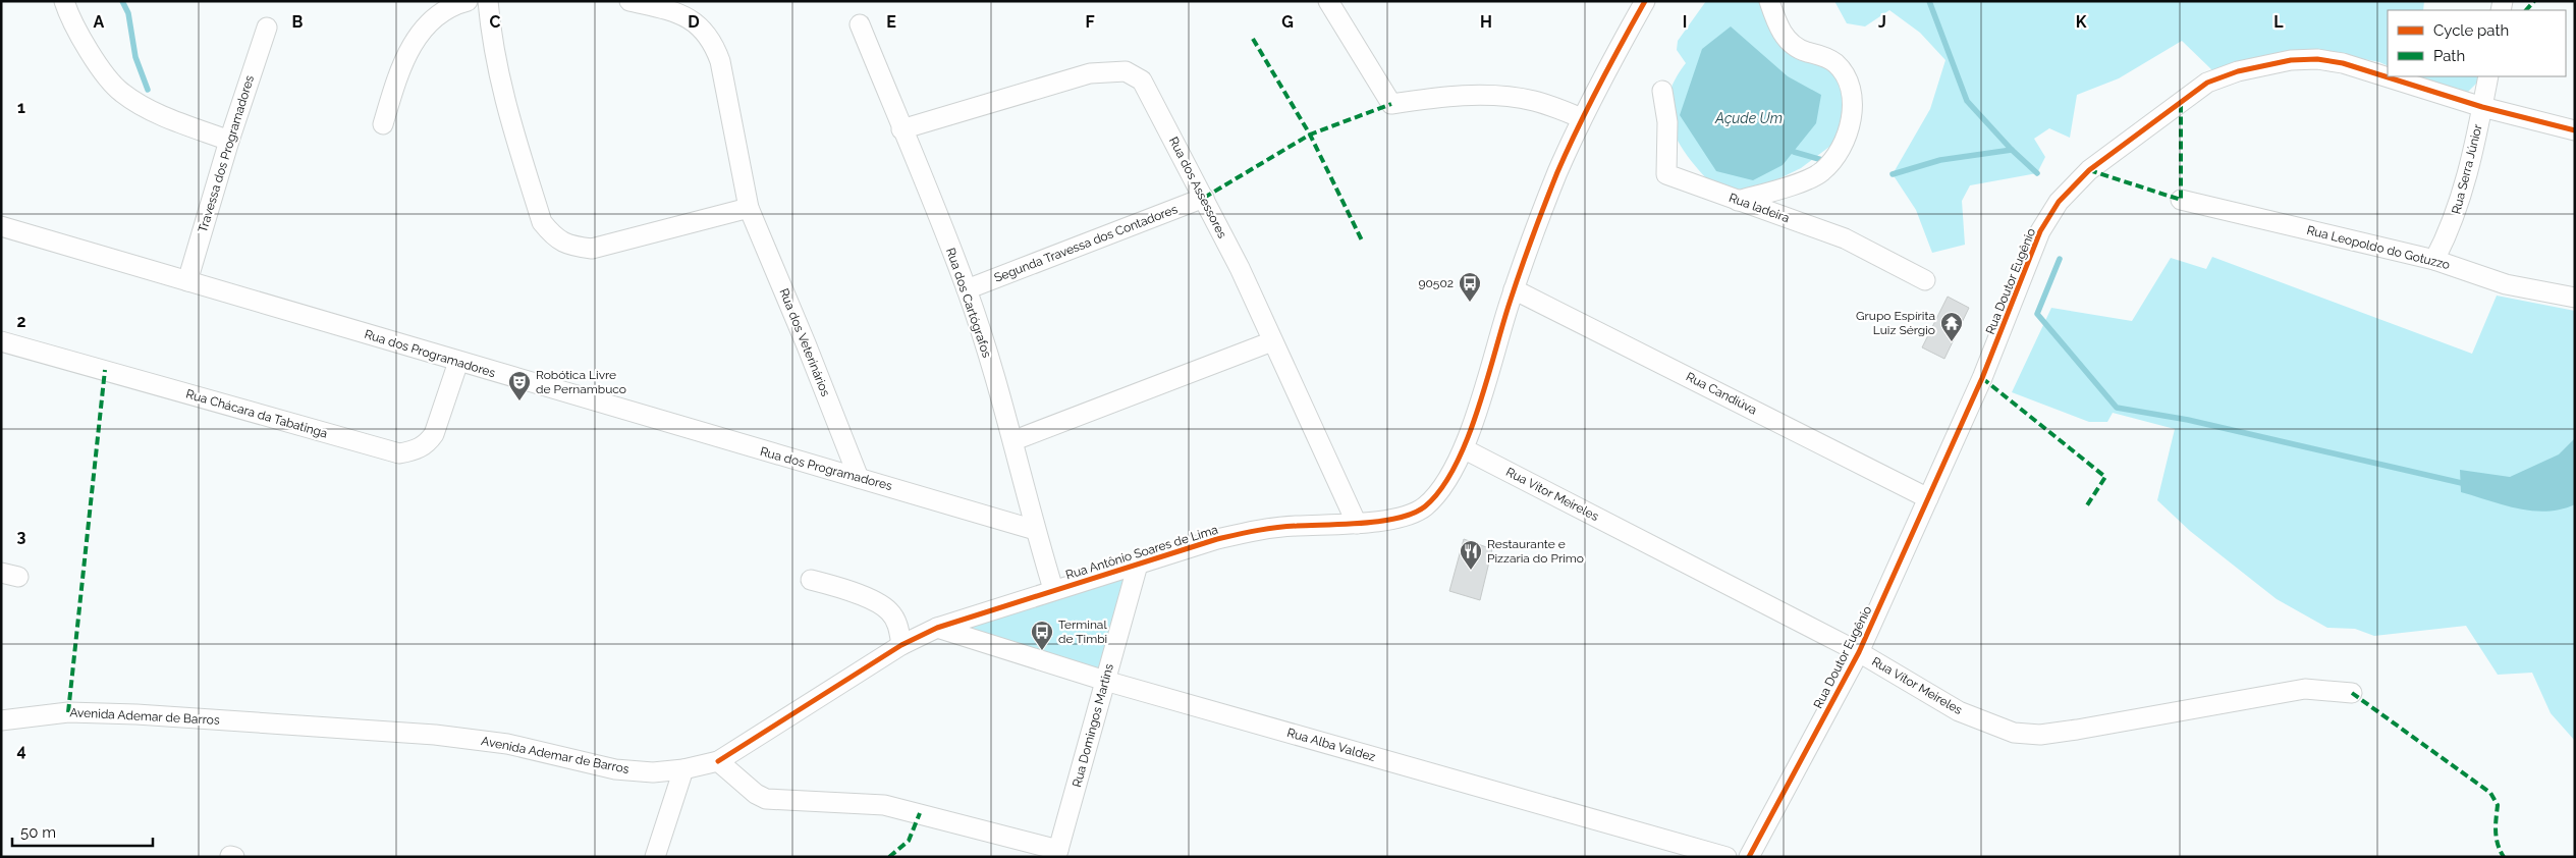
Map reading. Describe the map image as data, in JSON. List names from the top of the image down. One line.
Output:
{"streets":{"street":["Travessa dos Programadores","Rua Serra Júnior","Rua dos Assessores","Rua ladeira","Segunda Travessa dos Contadores","Rua Leopoldo do Gotuzzo","Rua Doutor Eugênio","Rua dos Cartógrafos","Rua dos Veterinários","Rua dos Programadores","Rua Candiúva","Rua Chácara da Tabatinga","Rua Vítor Meireles","Rua Antônio Soares de Lima","Avenida Ademar de Barros","Rua Domingos Martins","Rua Alba Valdez"]},"crossings":[["Travessa dos Programadores","Rua dos Programadores"],["Rua Serra Júnior","Rua Leopoldo do Gotuzzo"],["Rua Serra Júnior","Rua Doutor Eugênio"],["Rua dos Assessores","Segunda Travessa dos Contadores"],["Rua dos Assessores","Rua dos Cartógrafos"],["Rua dos Assessores","Rua Antônio Soares de Lima"],["Segunda Travessa dos Contadores","Rua dos Cartógrafos"],["Rua Doutor Eugênio","Rua Candiúva"],["Rua Doutor Eugênio","Rua Vítor Meireles"],["Rua dos Cartógrafos","Rua dos Programadores"],["Rua dos Cartógrafos","Rua Antônio Soares de Lima"],["Rua dos Veterinários","Rua dos Programadores"],["Rua dos Programadores","Rua Chácara da Tabatinga"],["Rua Candiúva","Rua Antônio Soares de Lima"],["Rua Vítor Meireles","Rua Antônio Soares de Lima"],["Rua Antônio Soares de Lima","Avenida Ademar de Barros"],["Rua Antônio Soares de Lima","Rua Domingos Martins"],["Rua Antônio Soares de Lima","Rua Alba Valdez"],["Rua Domingos Martins","Rua Alba Valdez"]],"water":["Açude Um"],"places":{"bus stop":["90502","Terminal de Timbi"],"temple":["Grupo Espírita Luiz Sérgio"],"theatre":["Robótica Livre de Pernambuco"],"restaurant":["Restaurante e Pizzaria do Primo"]},"legend":["Cycle path","Path"],"scale_bar":"50 m","grid":{"columns":["A","B","C","D","E","F","G","H","I","J","K","L"],"rows":["1","2","3","4"]}}
